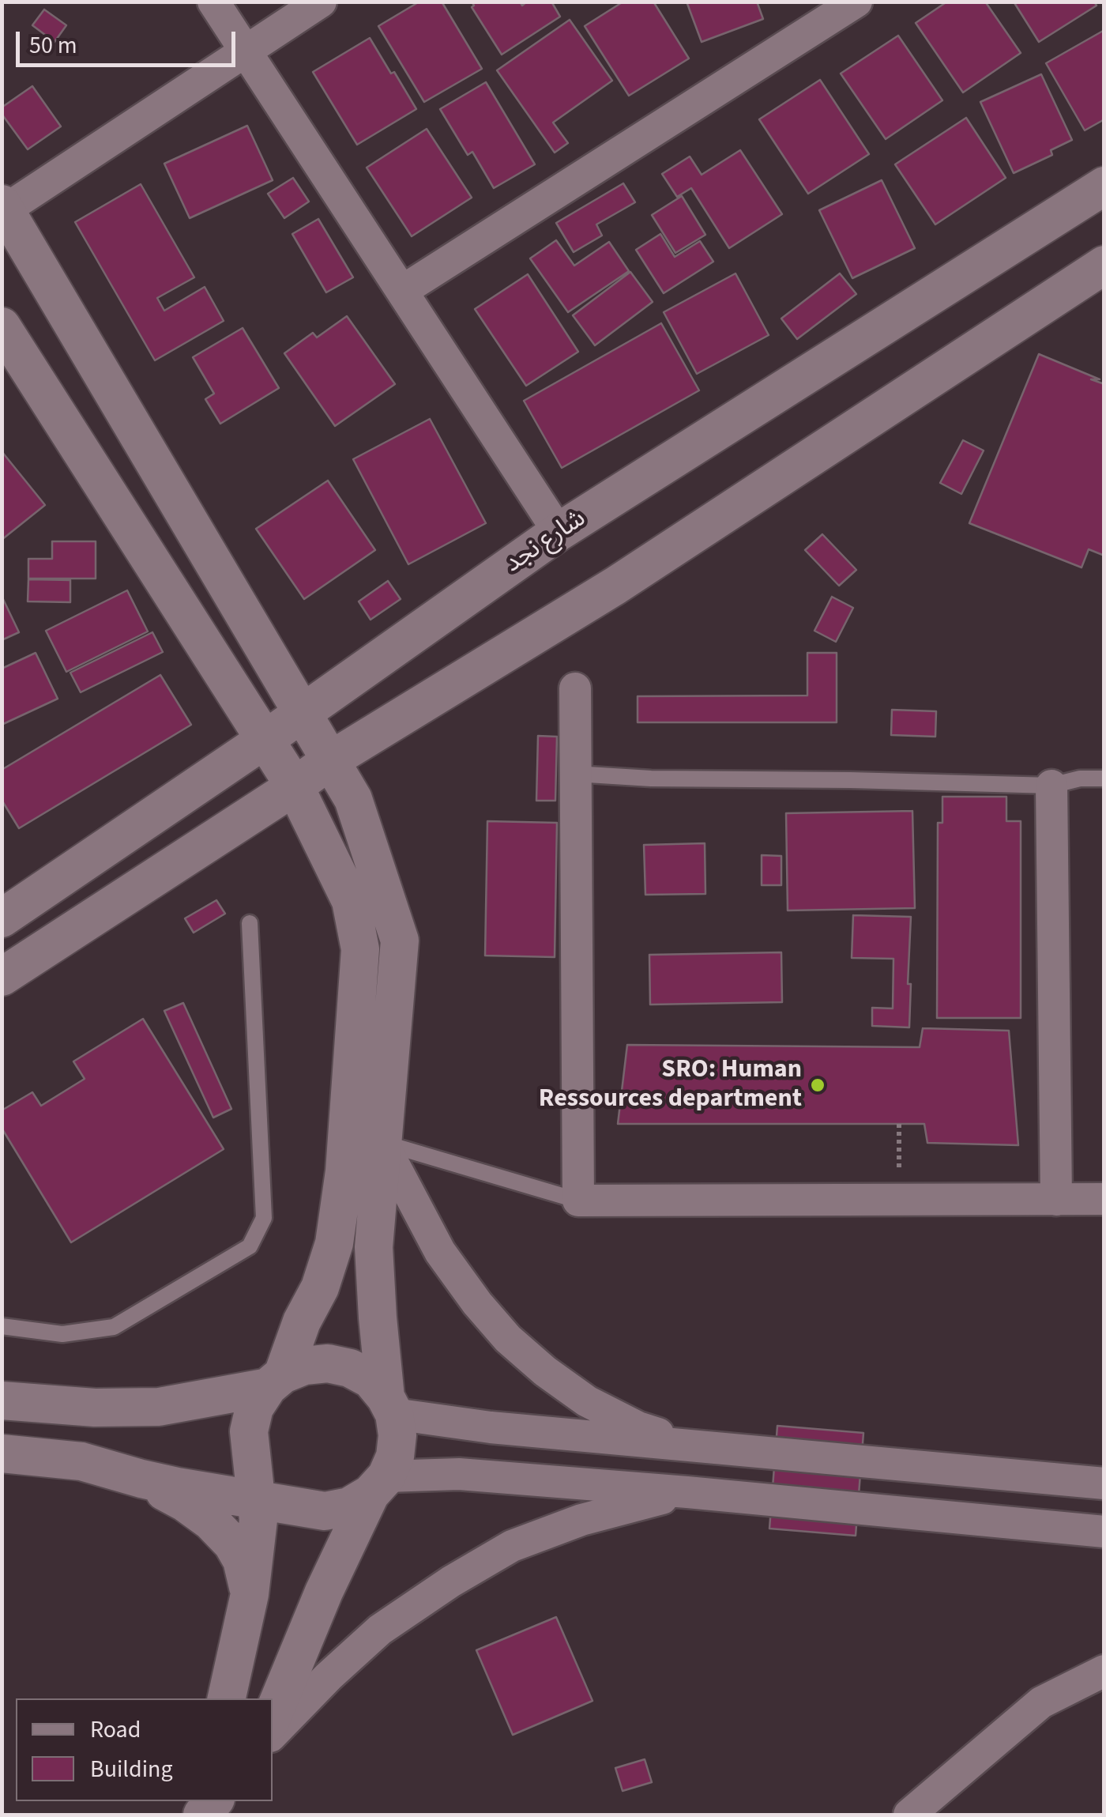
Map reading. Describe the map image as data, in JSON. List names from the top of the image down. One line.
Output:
{"streets":{"street":["شارع نجد"]},"places":["SRO: Human Ressources department"],"legend":["Road","Building"],"scale_bar":"50 m"}
